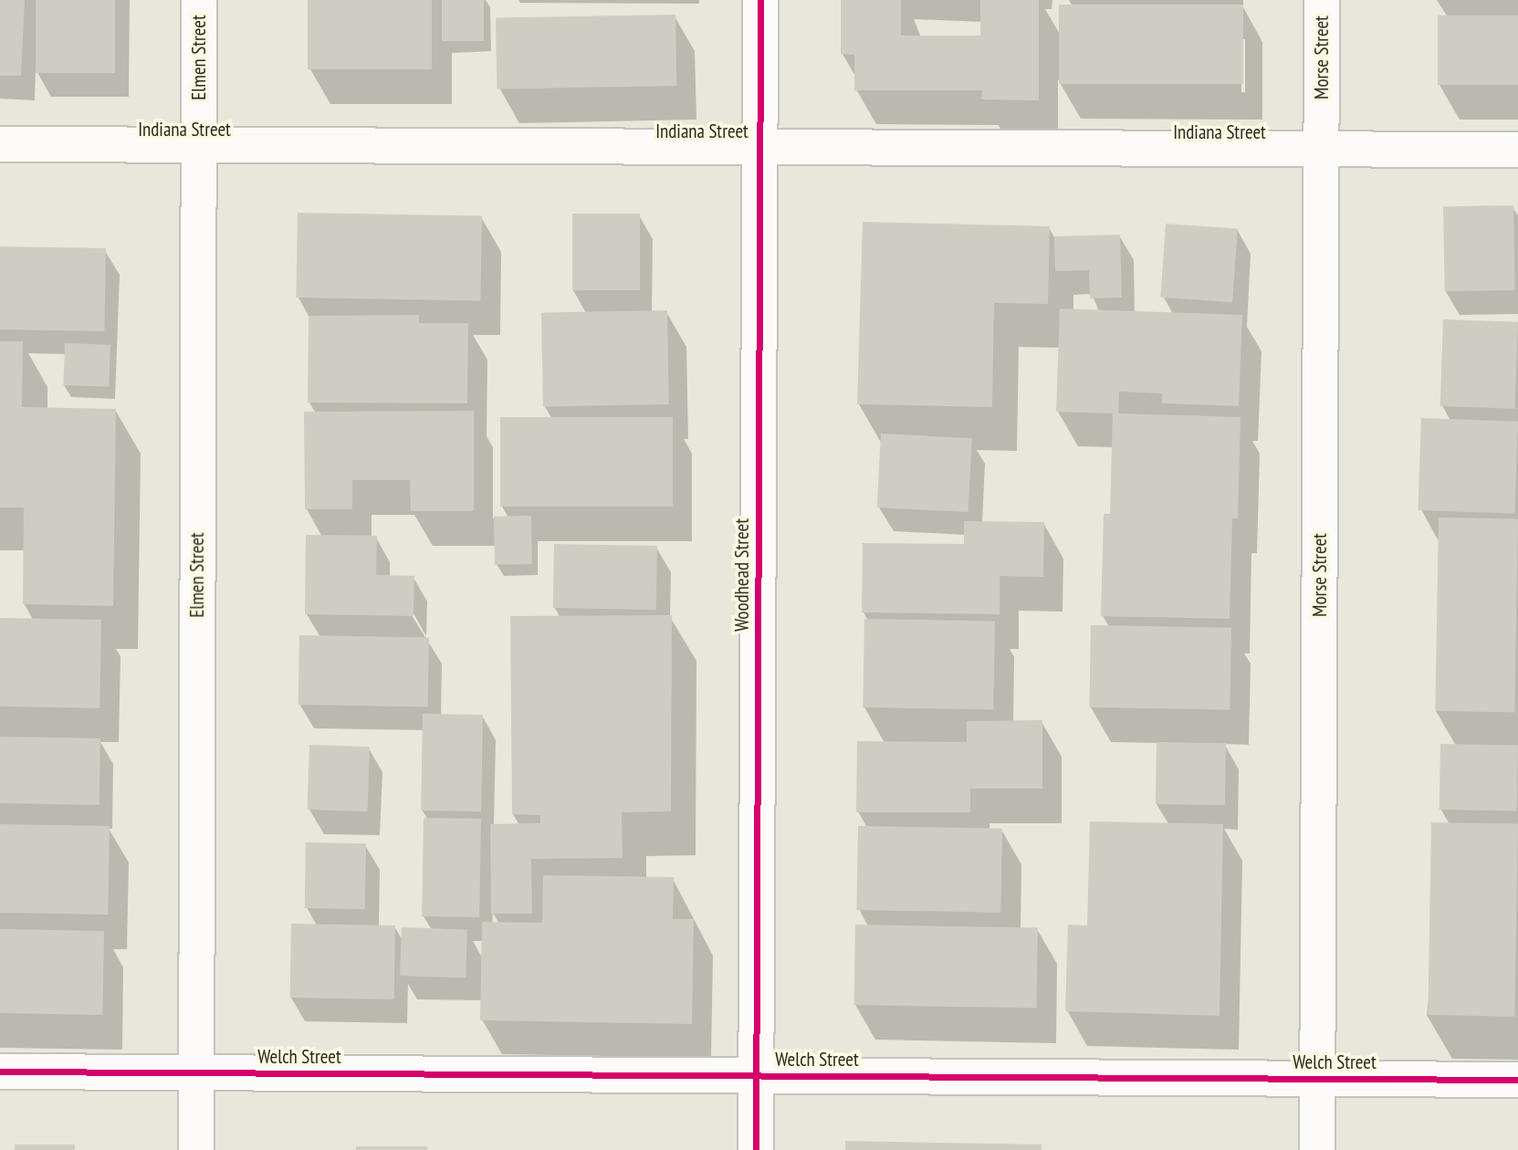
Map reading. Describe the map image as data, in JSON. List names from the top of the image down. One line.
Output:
{"streets":{"street":["Elmen Street","Morse Street","Indiana Street","Woodhead Street","Welch Street"]},"crossings":[["Elmen Street","Indiana Street"],["Elmen Street","Welch Street"],["Morse Street","Indiana Street"],["Morse Street","Welch Street"],["Indiana Street","Woodhead Street"],["Woodhead Street","Welch Street"]]}
